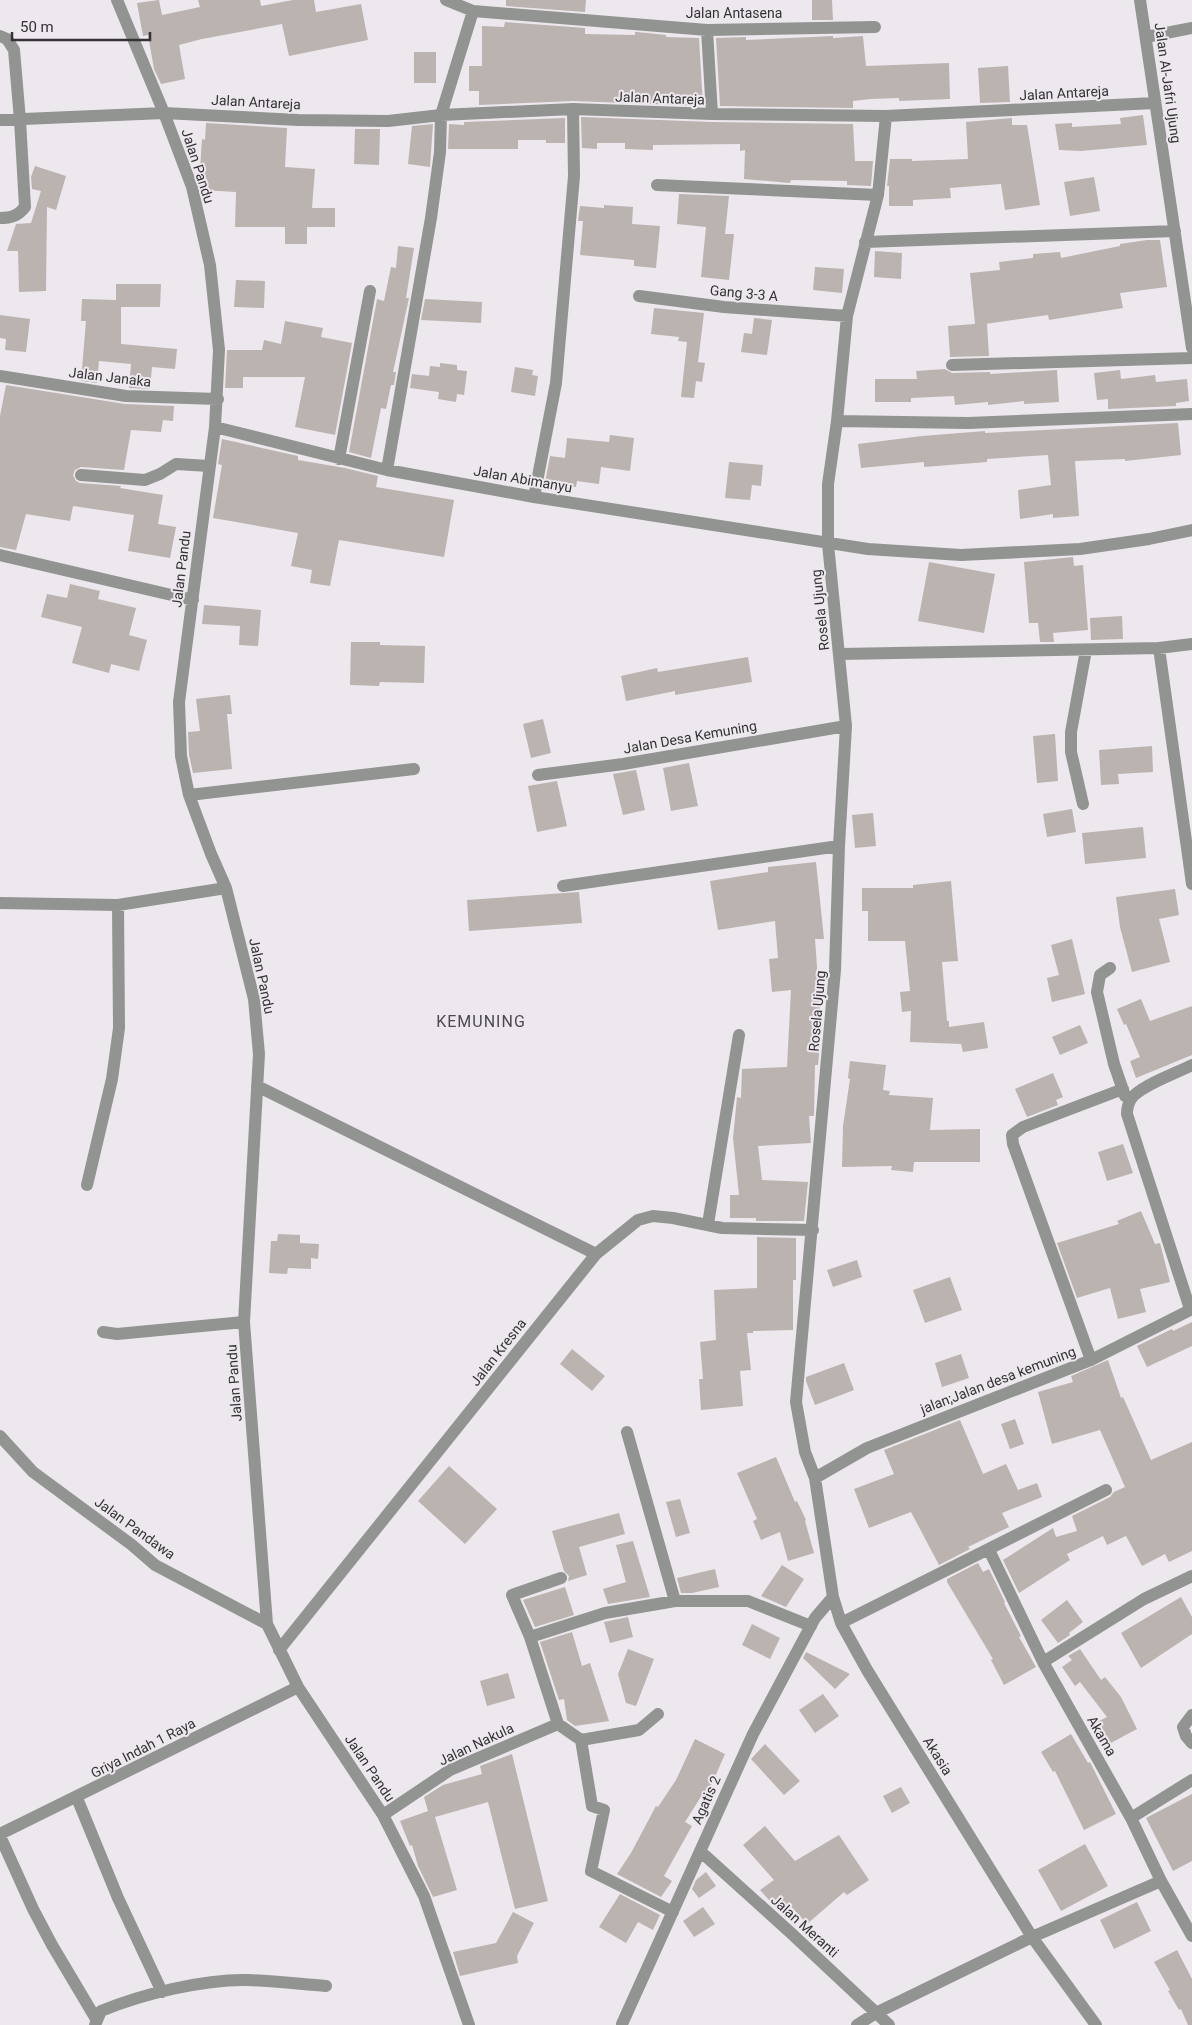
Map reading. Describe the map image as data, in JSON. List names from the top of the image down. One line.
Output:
{"streets":{"street":["Jalan Antasena","Jalan Al-Jafri Ujung","Jalan Antareja","Jalan Pandu","Gang 3-3 A","Jalan Janaka","Jalan Abimanyu","Rosela Ujung","Jalan Desa Kemuning","Jalan Kresna","jalan;Jalan desa kemuning","Jalan Pandawa","Akama","Jalan Nakula","Griya Indah 1 Raya","Akasia","Agatis 2","Jalan Meranti"]},"crossings":[["Jalan Al-Jafri Ujung","Jalan Antareja"],["Jalan Antareja","Jalan Pandu"],["Jalan Antareja","Rosela Ujung"],["Jalan Pandu","Jalan Janaka"],["Jalan Pandu","Jalan Abimanyu"],["Jalan Pandu","Jalan Kresna"],["Jalan Pandu","Jalan Pandawa"],["Jalan Pandu","Jalan Nakula"],["Jalan Pandu","Griya Indah 1 Raya"],["Gang 3-3 A","Rosela Ujung"],["Jalan Abimanyu","Rosela Ujung"],["Rosela Ujung","Jalan Desa Kemuning"],["Rosela Ujung","Jalan Kresna"],["Rosela Ujung","jalan;Jalan desa kemuning"],["Rosela Ujung","Akasia"],["jalan;Jalan desa kemuning","Akasia"],["Akasia","Agatis 2"],["Agatis 2","Jalan Meranti"]],"districts":["KEMUNING"],"scale_bar":"50 m"}
